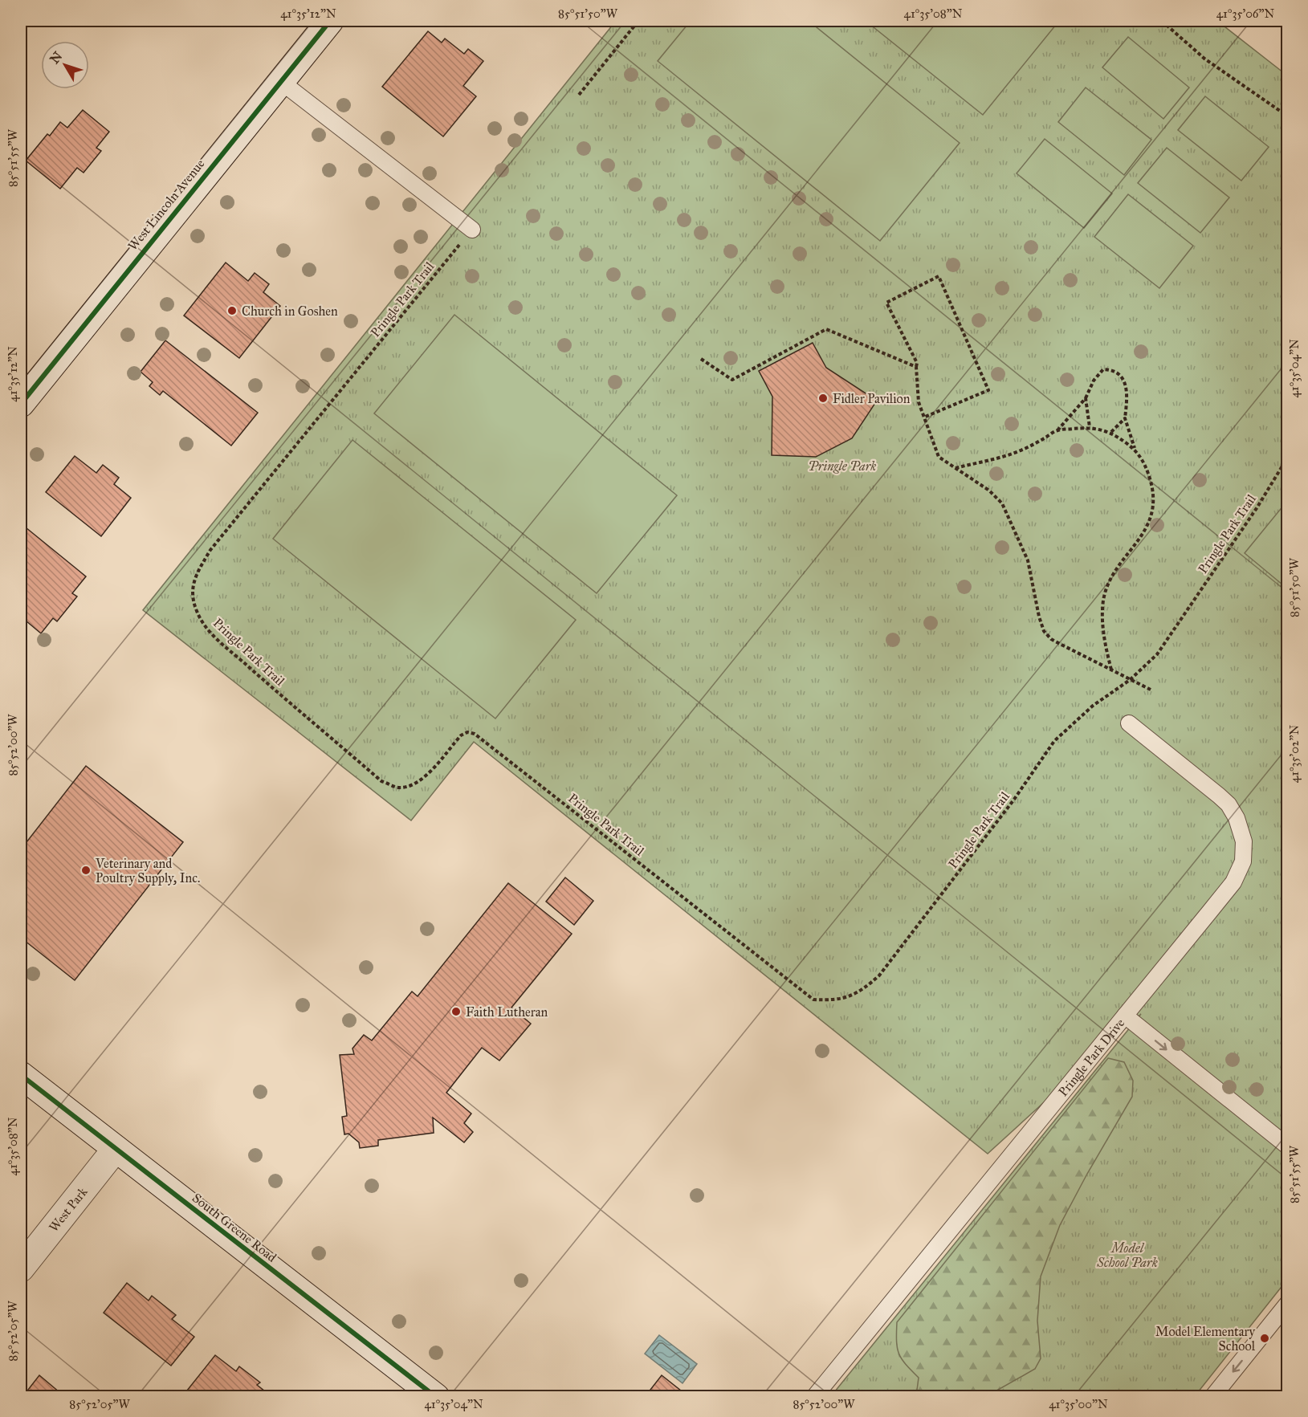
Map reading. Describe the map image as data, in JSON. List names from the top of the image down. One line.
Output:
{"streets":{"street":["West Lincoln Avenue","West Park","South Greene Road"],"lane":["Pringle Park Drive"],"path":["Pringle Park Trail"]},"crossings":[["West Park","South Greene Road"]],"parks":["Pringle Park","Model School Park"],"places":["Church in Goshen","Fidler Pavilion","Veterinary and Poultry Supply, Inc.","Faith Lutheran","Model Elementary School"],"north":"top left","coordinates":["41°35'12\"N","85°51'50\"W","41°35'08\"N","41°35'06\"N","85°51'55\"W","41°35'04\"N","85°52'00\"W","41°35'02\"N","85°52'05\"W","41°35'00\"N"]}
